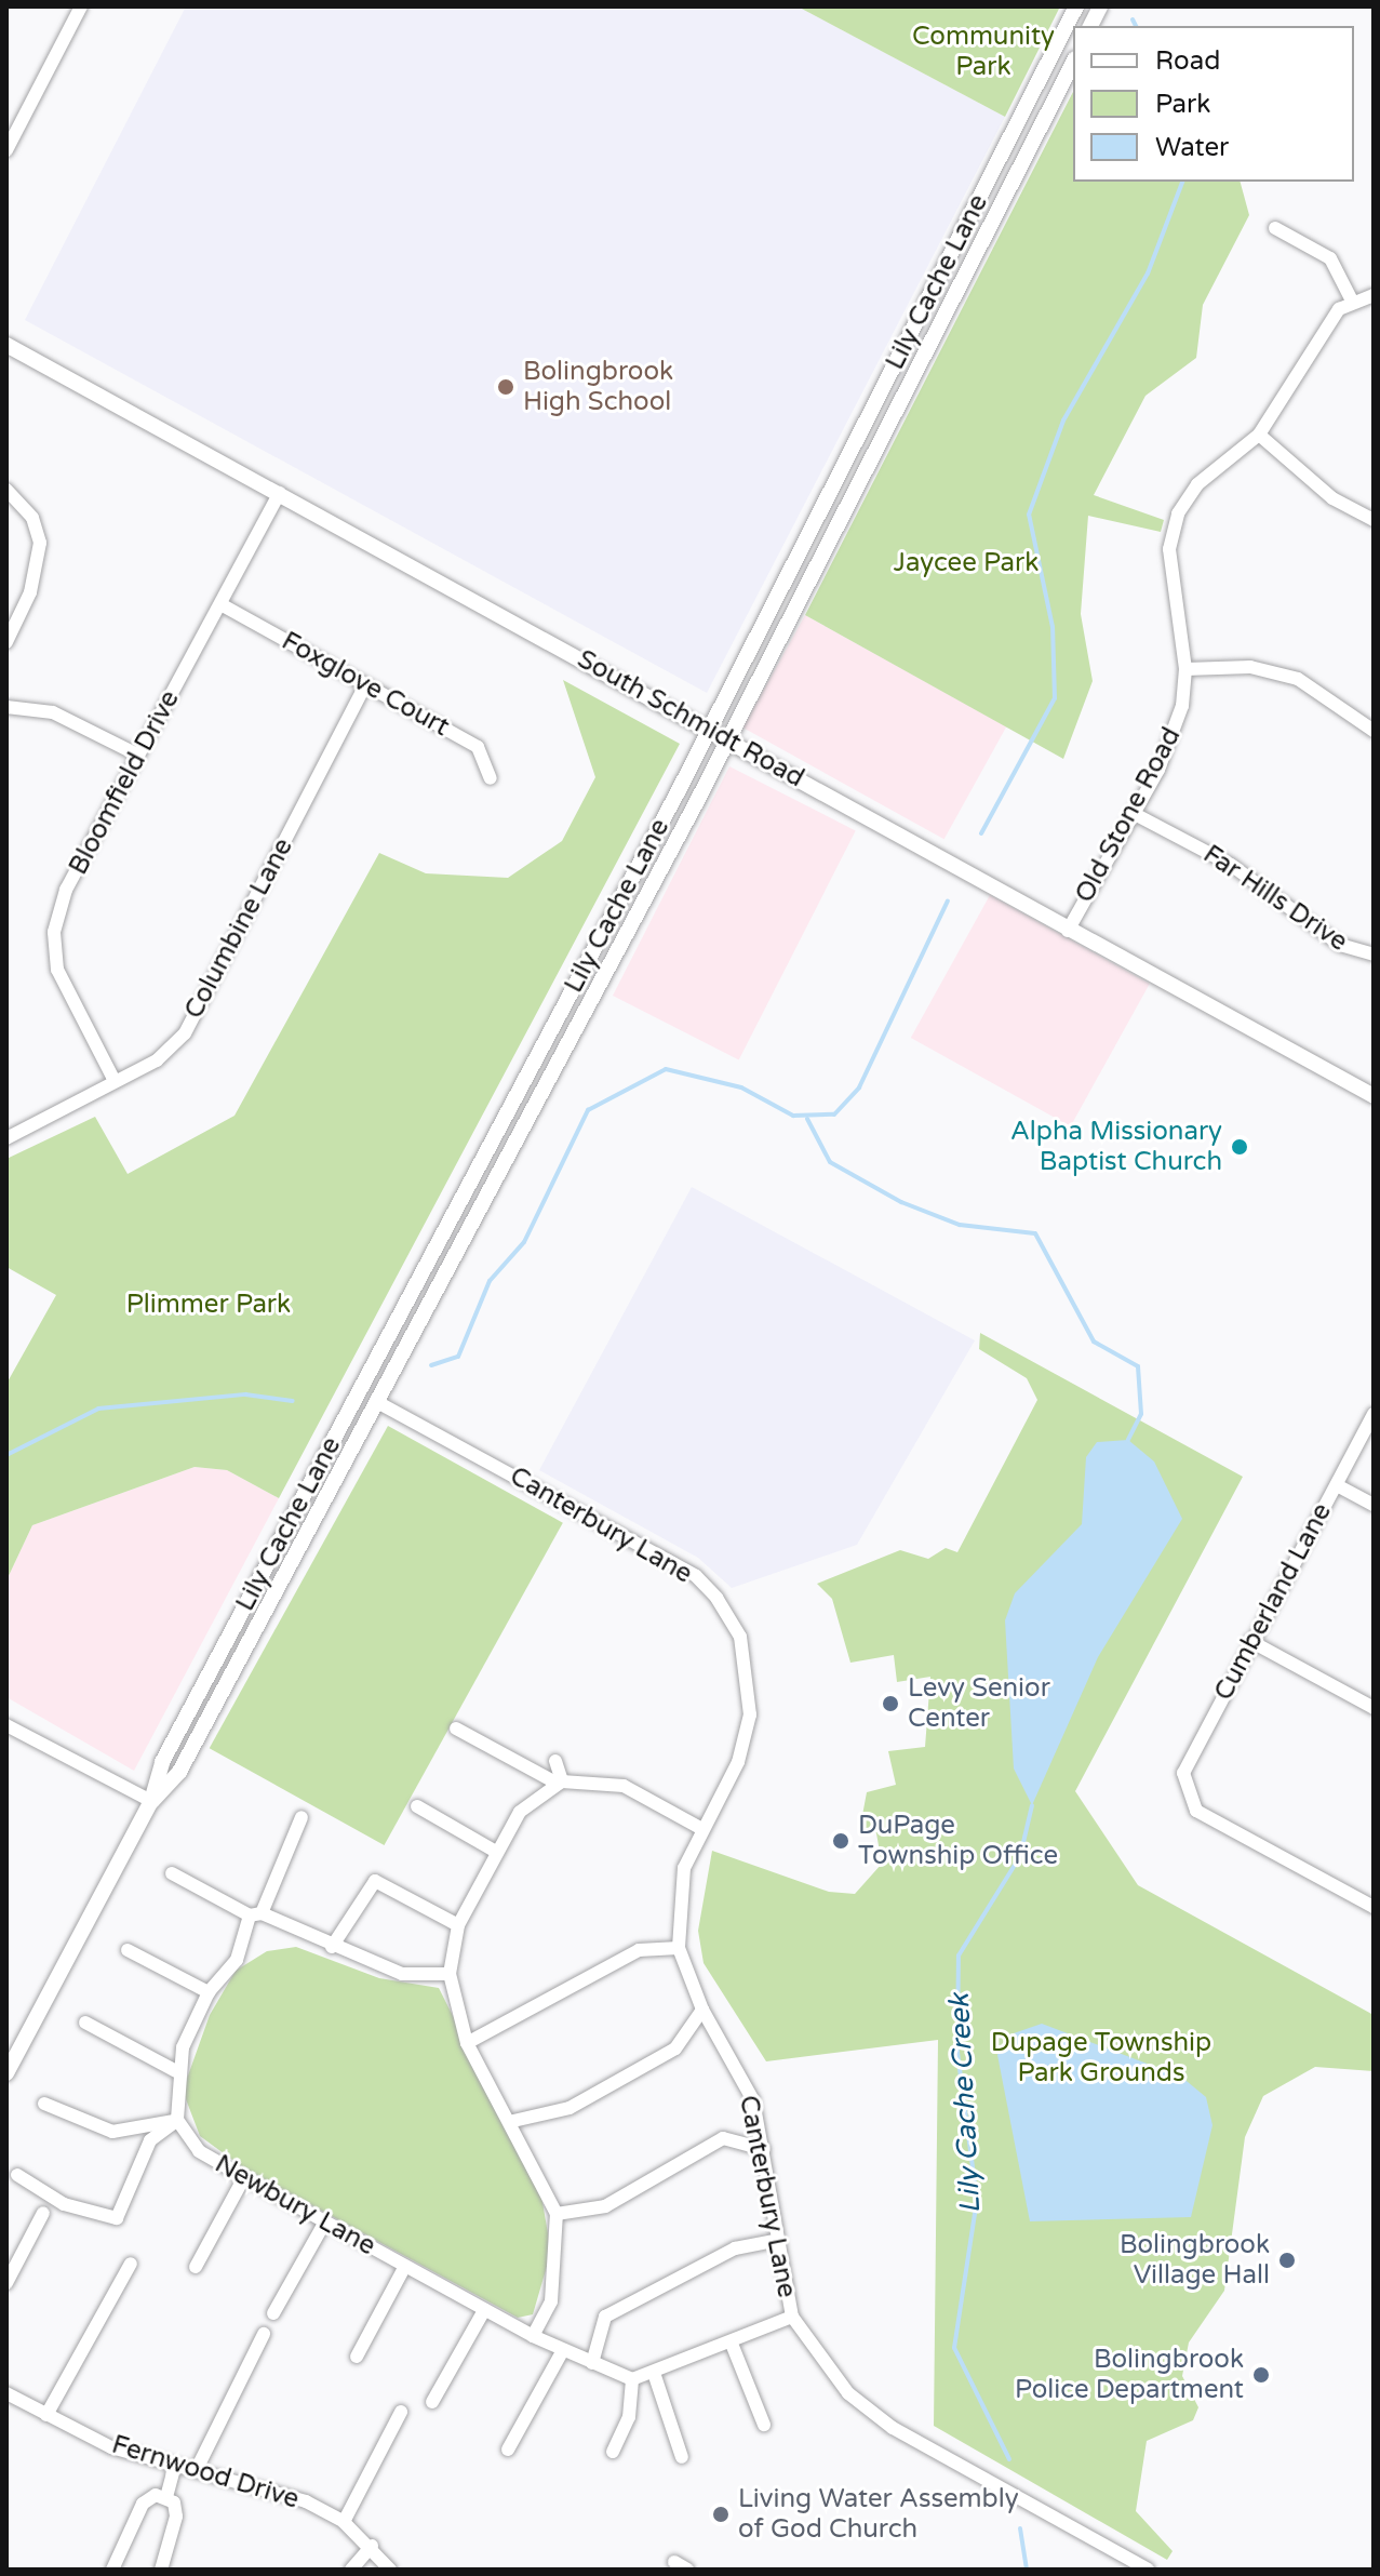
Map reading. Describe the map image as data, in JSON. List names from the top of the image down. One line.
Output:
{"streets":{"street":["Lily Cache Lane","Foxglove Court","South Schmidt Road","Bloomfield Drive","Old Stone Road","Far Hills Drive","Columbine Lane","Canterbury Lane","Cumberland Lane","Newbury Lane","Fernwood Drive"]},"crossings":[["Lily Cache Lane","South Schmidt Road"],["Lily Cache Lane","Canterbury Lane"],["Foxglove Court","Bloomfield Drive"],["Foxglove Court","Columbine Lane"],["South Schmidt Road","Bloomfield Drive"],["South Schmidt Road","Old Stone Road"],["Bloomfield Drive","Columbine Lane"],["Old Stone Road","Far Hills Drive"]],"water":["Lily Cache Creek"],"parks":["Community Park","Jaycee Park","Plimmer Park","Dupage Township Park Grounds"],"places":["Bolingbrook High School","Alpha Missionary Baptist Church","Levy Senior Center","DuPage Township Office","Bolingbrook Village Hall","Bolingbrook Police Department","Living Water Assembly of God Church"],"legend":["Road","Park","Water"]}
